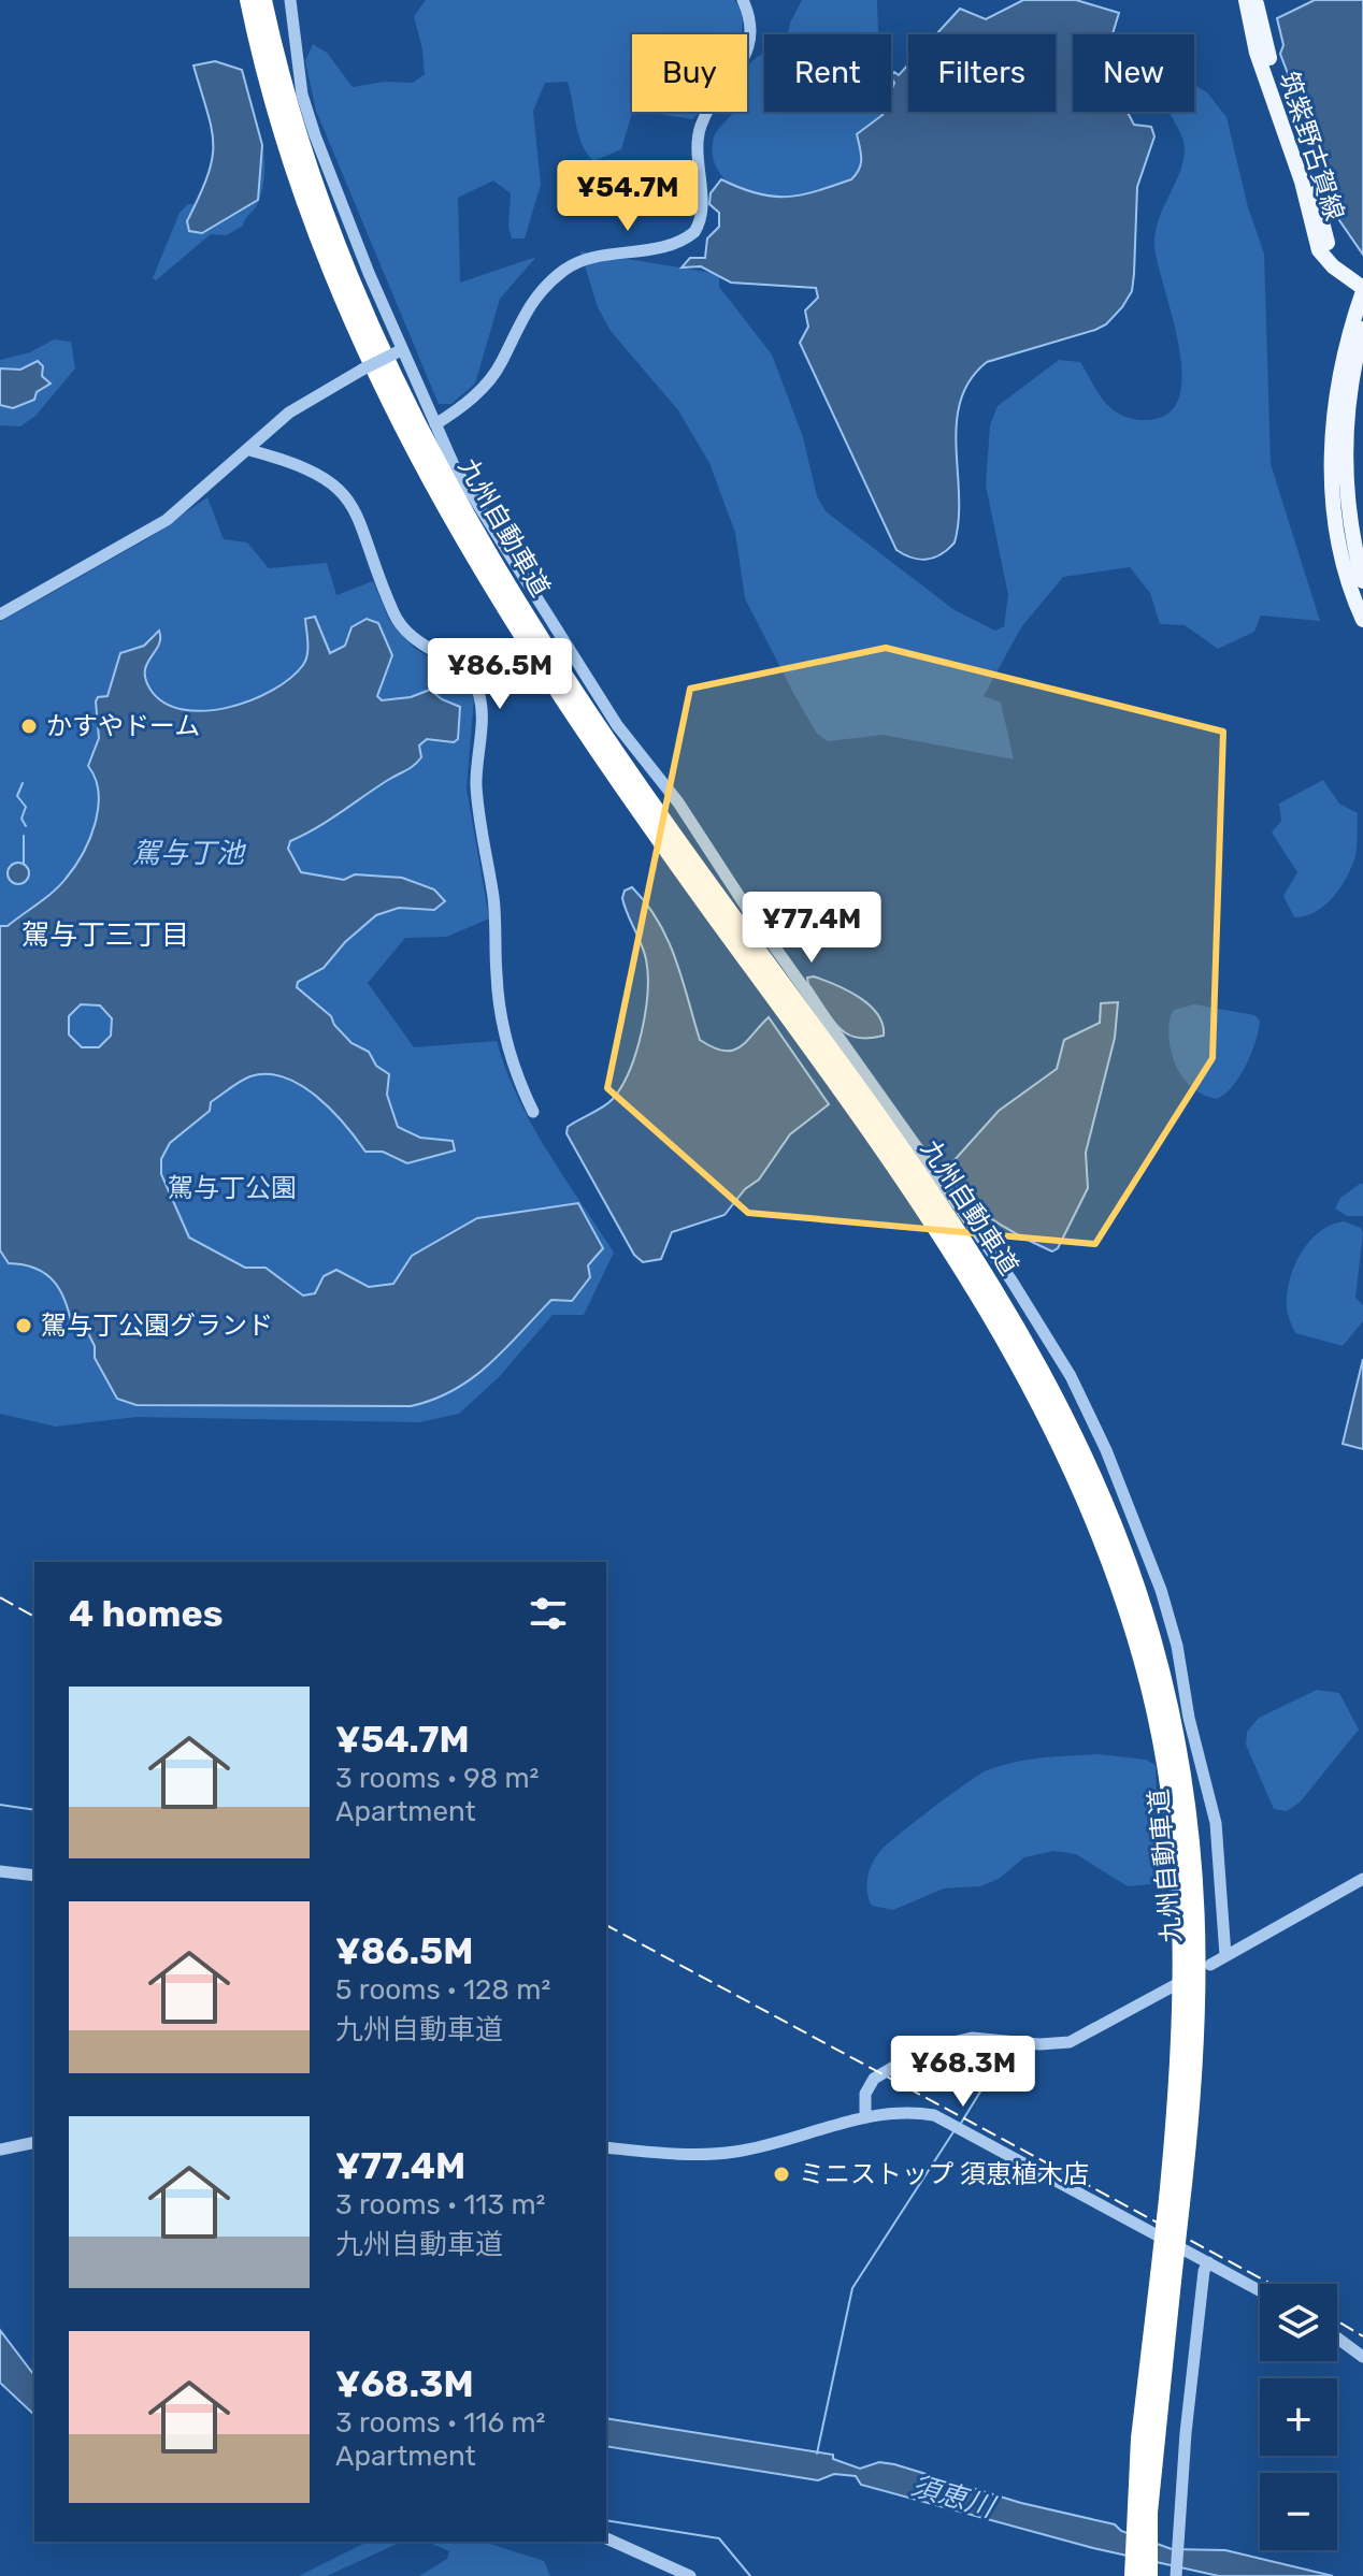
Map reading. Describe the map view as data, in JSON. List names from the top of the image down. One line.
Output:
{"streets":{"highway":["九州自動車道"],"main road":["筑紫野古賀線"]},"districts":["駕与丁三丁目"],"water":["駕与丁池","須恵川"],"parks":["駕与丁公園"],"places":["かすやドーム","駕与丁公園グランド","ミニストップ 須恵植木店"],"page":{"chip":["Buy","Rent","Filters","New"],"price":["¥54.7M","¥86.5M","¥77.4M","¥68.3M"],"heading":"4 homes","list":[{"name":"¥54.7M","note":"3 rooms · 98 m² · Apartment"},{"name":"¥86.5M","note":"5 rooms · 128 m² · 九州自動車道"},{"name":"¥77.4M","note":"3 rooms · 113 m² · 九州自動車道"},{"name":"¥68.3M","note":"3 rooms · 116 m² · Apartment"}],"map_buttons":["+","−"]}}
